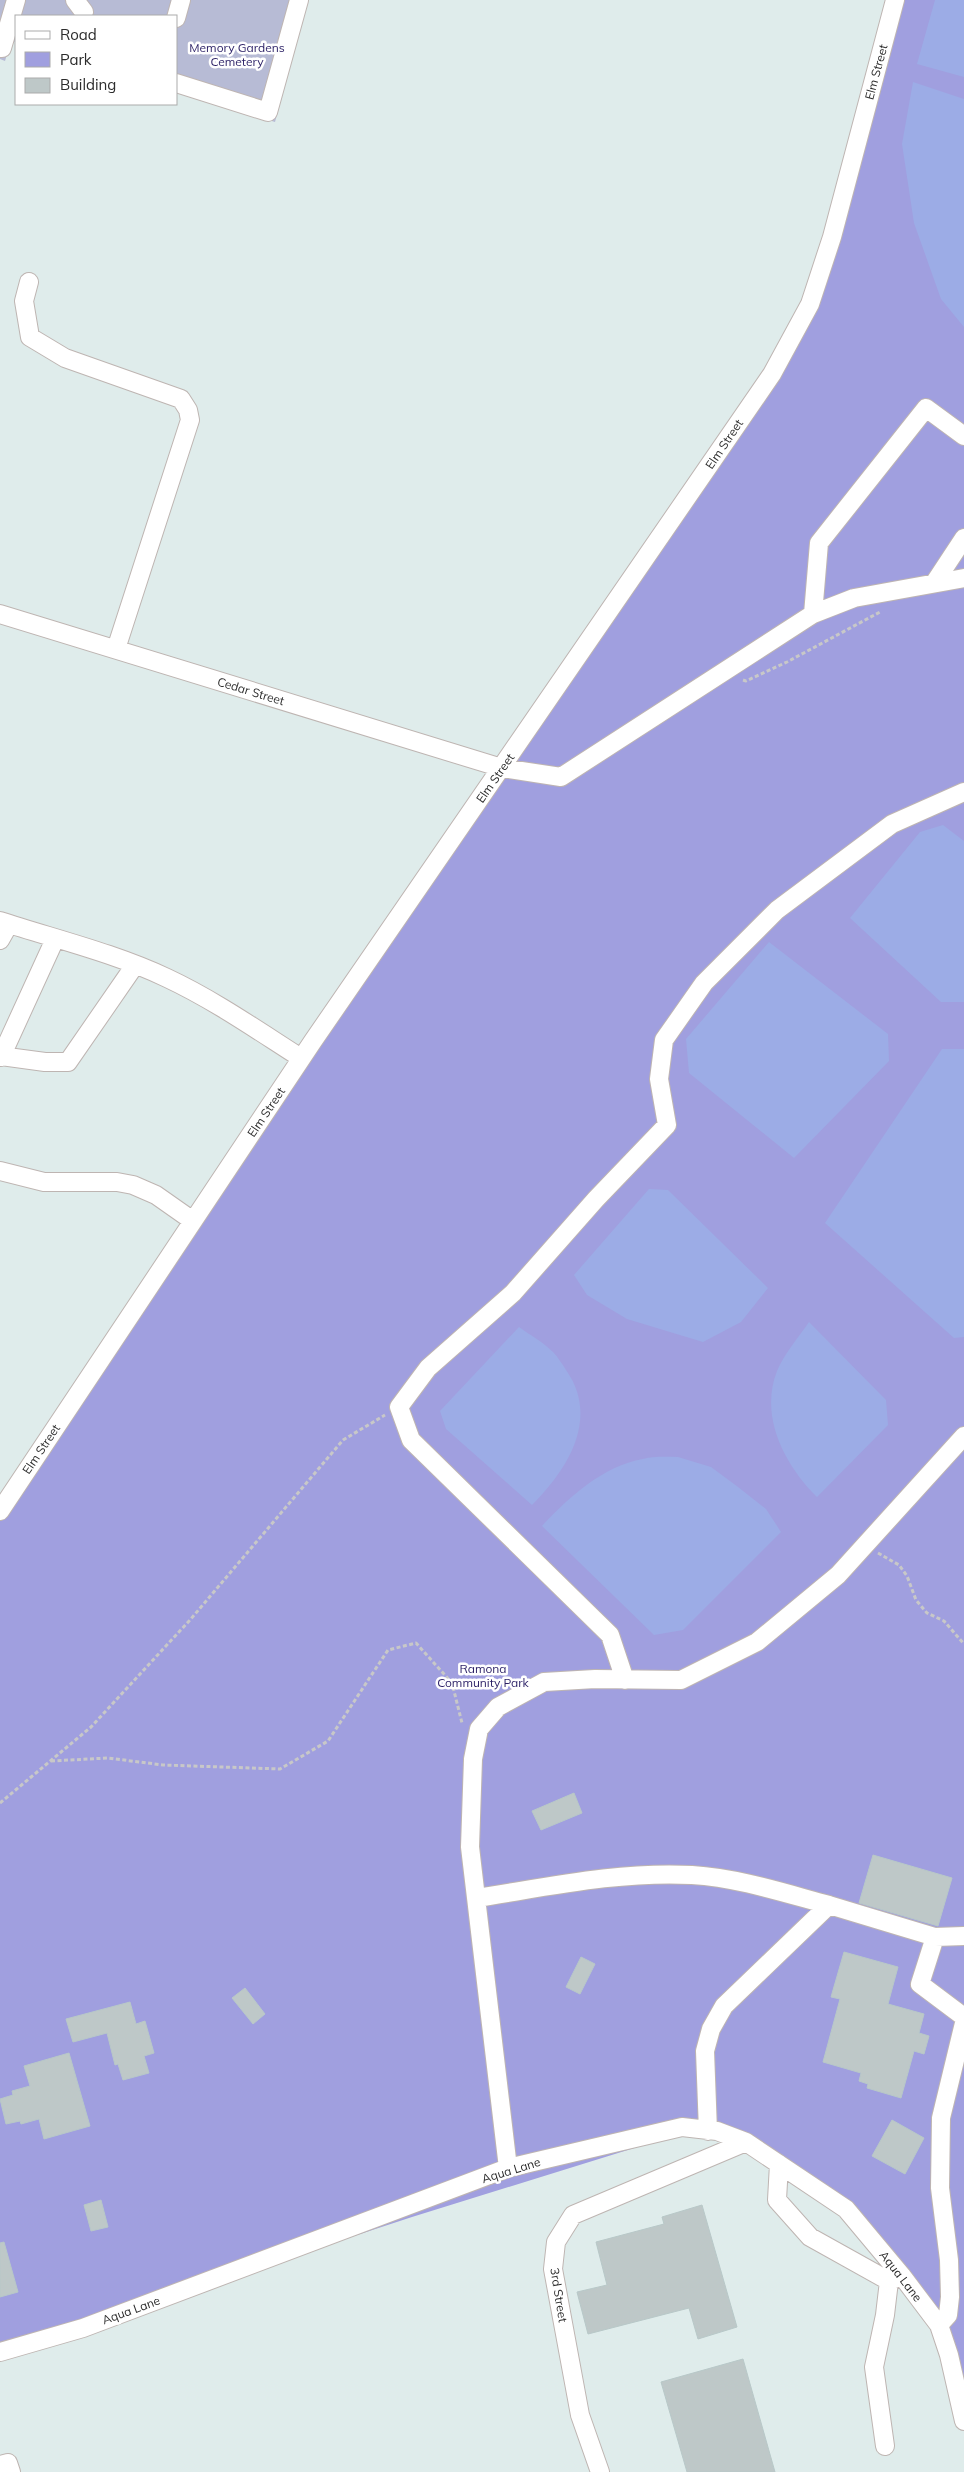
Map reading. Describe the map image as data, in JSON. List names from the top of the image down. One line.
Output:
{"streets":{"street":["Elm Street","Cedar Street","Aqua Lane","3rd Street"]},"crossings":[["Elm Street","Cedar Street"],["Aqua Lane","3rd Street"]],"parks":["Memory Gardens Cemetery","Ramona Community Park"],"legend":["Road","Park","Building"]}
